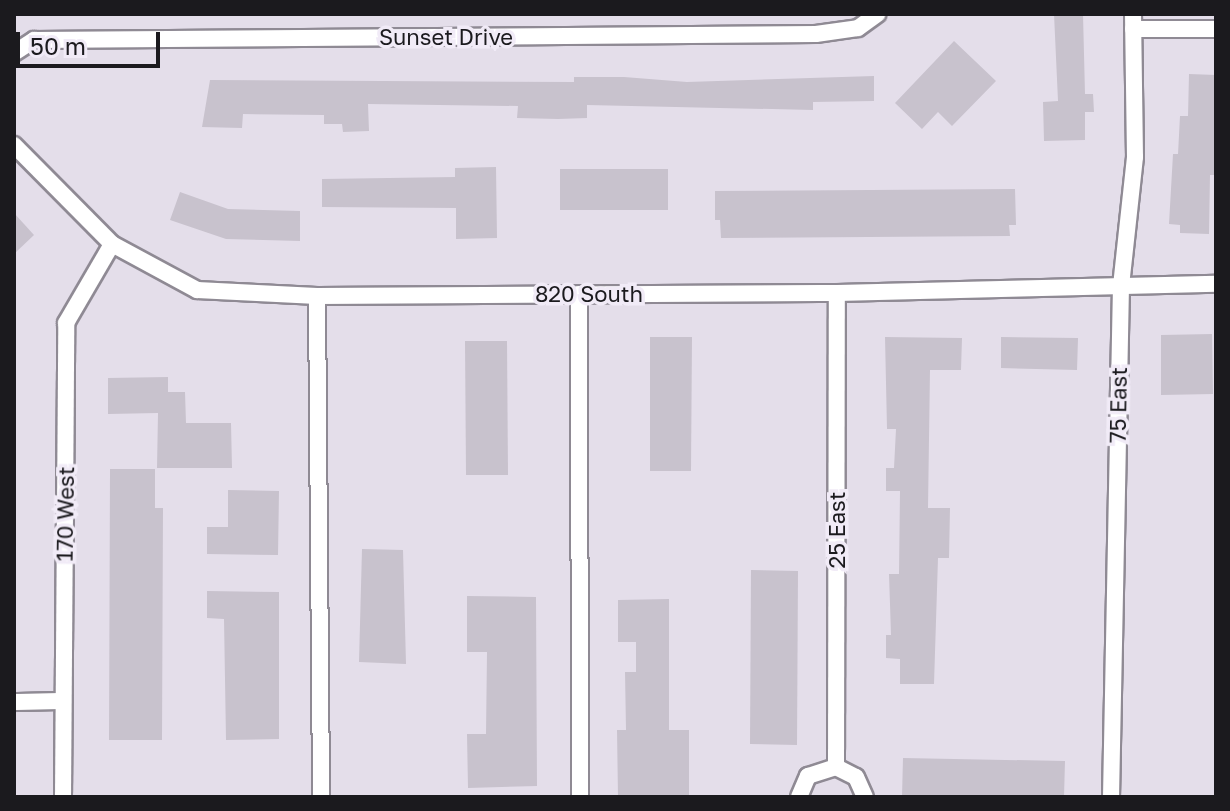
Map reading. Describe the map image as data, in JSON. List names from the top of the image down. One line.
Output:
{"streets":{"street":["Sunset Drive","820 South","75 East","170 West","25 East"]},"crossings":[["820 South","75 East"],["820 South","170 West"],["820 South","25 East"]],"scale_bar":"50 m"}
